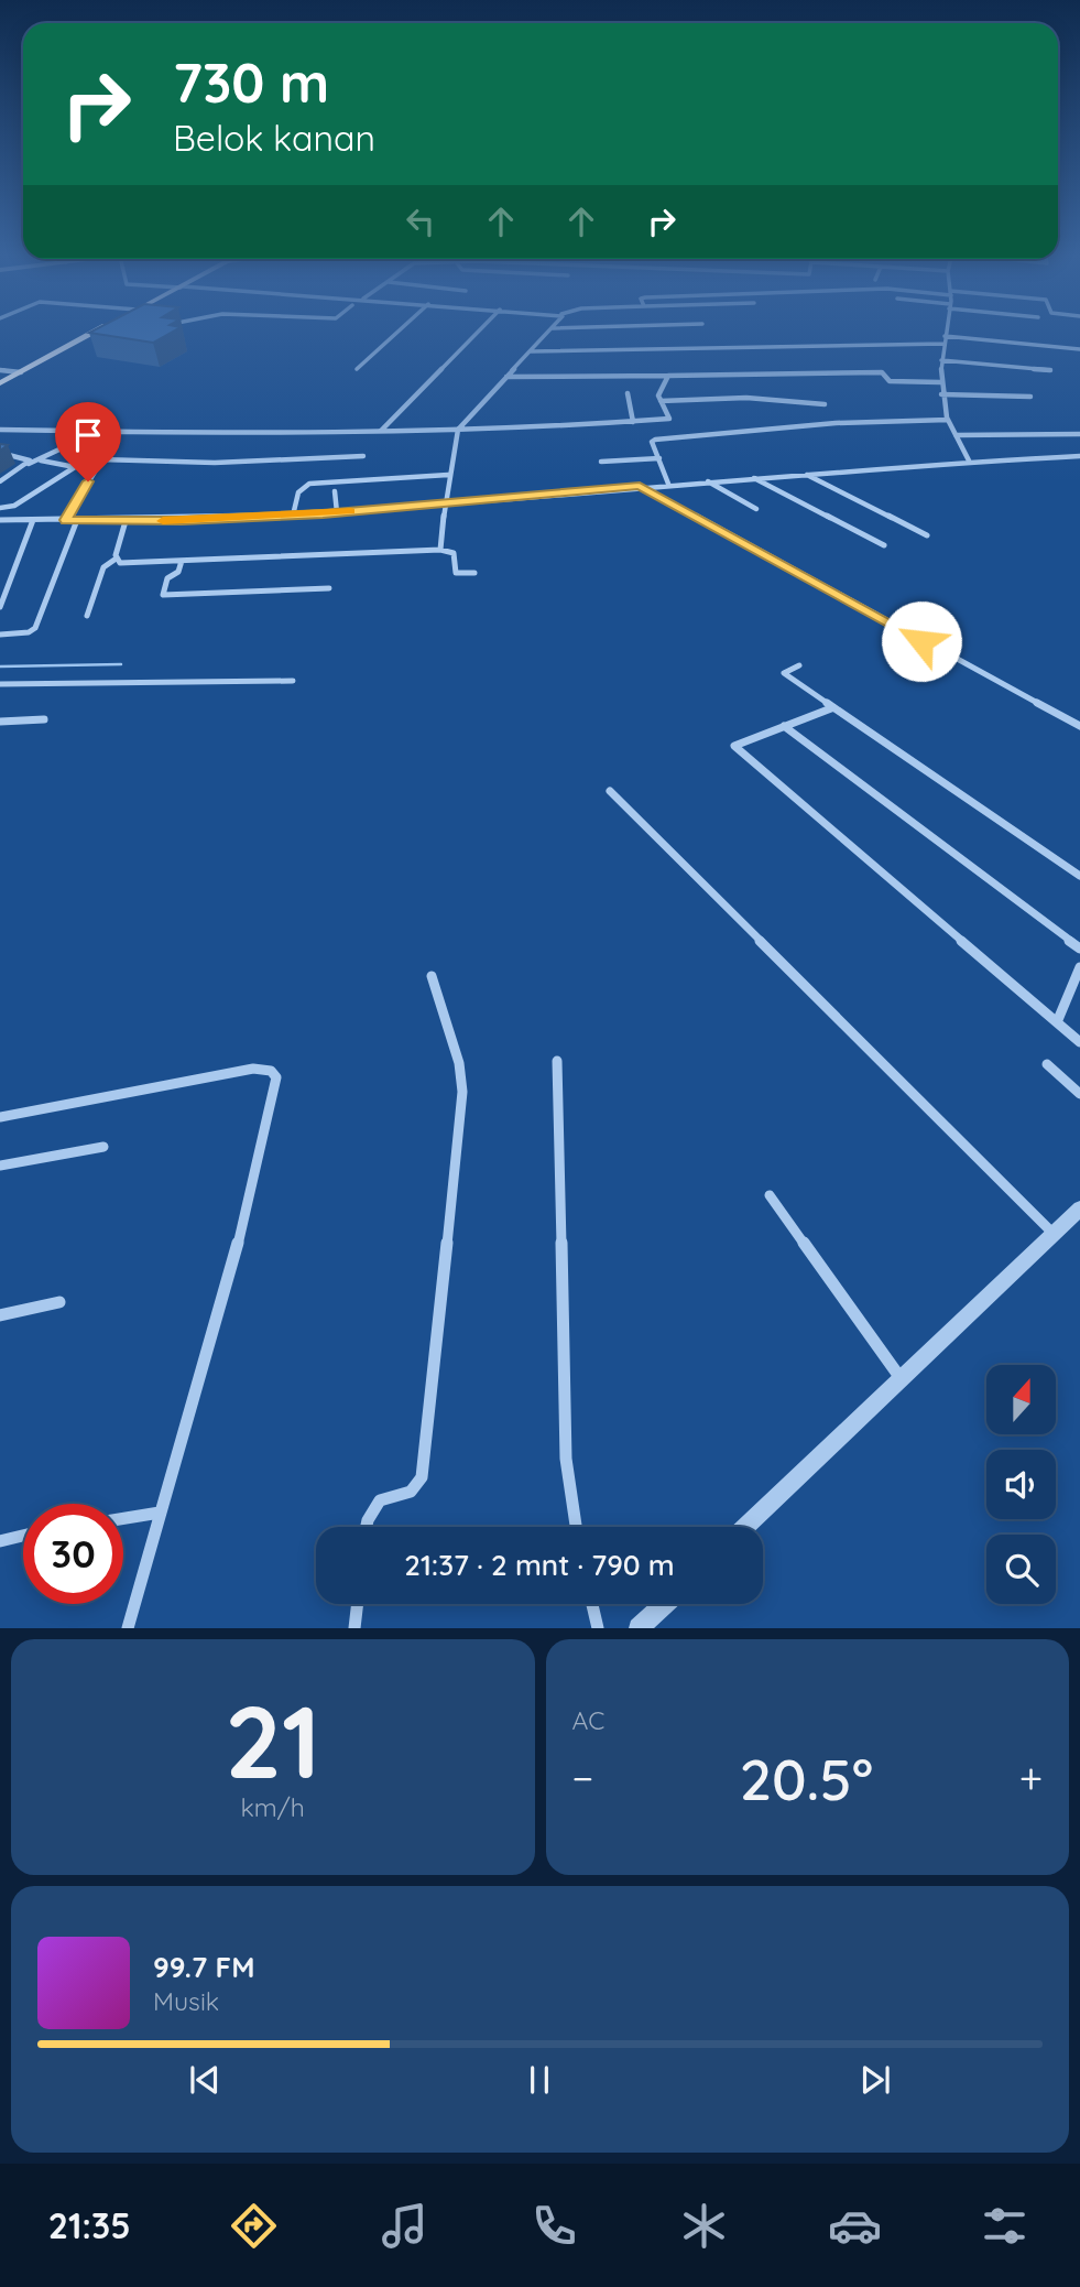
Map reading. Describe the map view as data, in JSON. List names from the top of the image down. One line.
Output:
{"north":"top","page":{"turn":["730 m","Belok kanan"],"limit":"30","trip":"21:37 · 2 mnt · 790 m","tile":[["21","km/h"],"AC"],"heat":["−","20.5°","+"],"song":["99.7 FM","Musik"],"tabs":"21:35"}}
